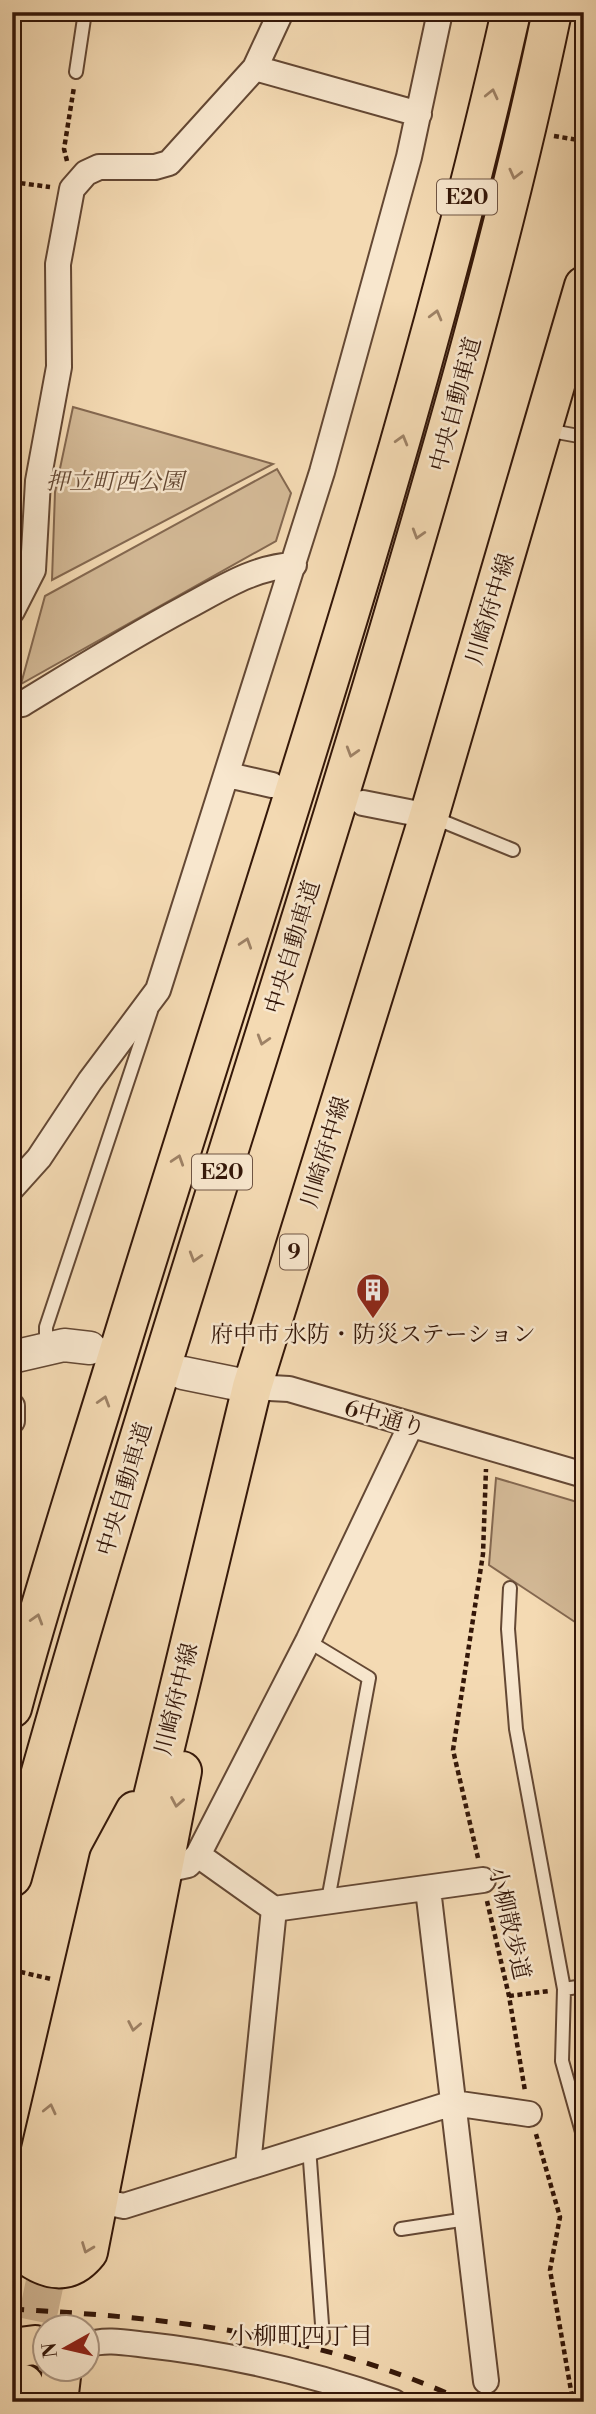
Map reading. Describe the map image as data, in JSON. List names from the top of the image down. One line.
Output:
{"streets":{"main road":["E20","中央自動車道","川崎府中線","9"],"street":["6中通り"],"path":["小柳散歩道"]},"crossings":[["川崎府中線","6中通り"],["6中通り","小柳散歩道"]],"districts":["小柳町四丁目"],"parks":["押立町西公園"],"places":{"building":["府中市 水防・防災ステーション"]},"north":"left"}
